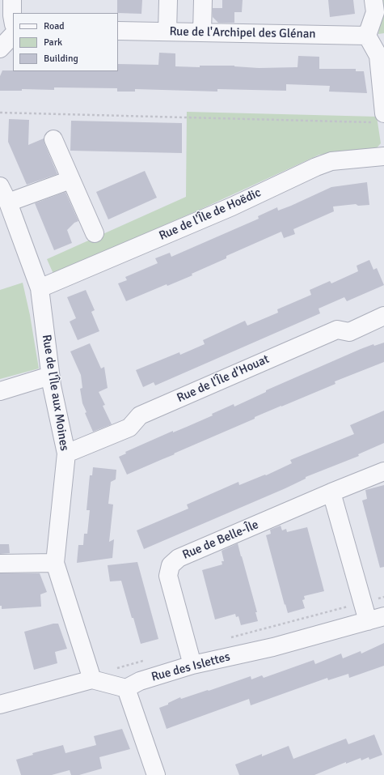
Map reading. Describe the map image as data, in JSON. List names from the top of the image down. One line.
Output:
{"streets":{"street":["Rue de l'Archipel des Glénan","Rue de l'Île de Hoëdic","Rue de l'Île d'Houat","Rue de l'Île aux Moines","Rue de Belle-Île","Rue des Islettes"]},"crossings":[["Rue de l'Île de Hoëdic","Rue de l'Île aux Moines"],["Rue de l'Île d'Houat","Rue de l'Île aux Moines"],["Rue de Belle-Île","Rue des Islettes"]],"legend":["Road","Park","Building"]}
